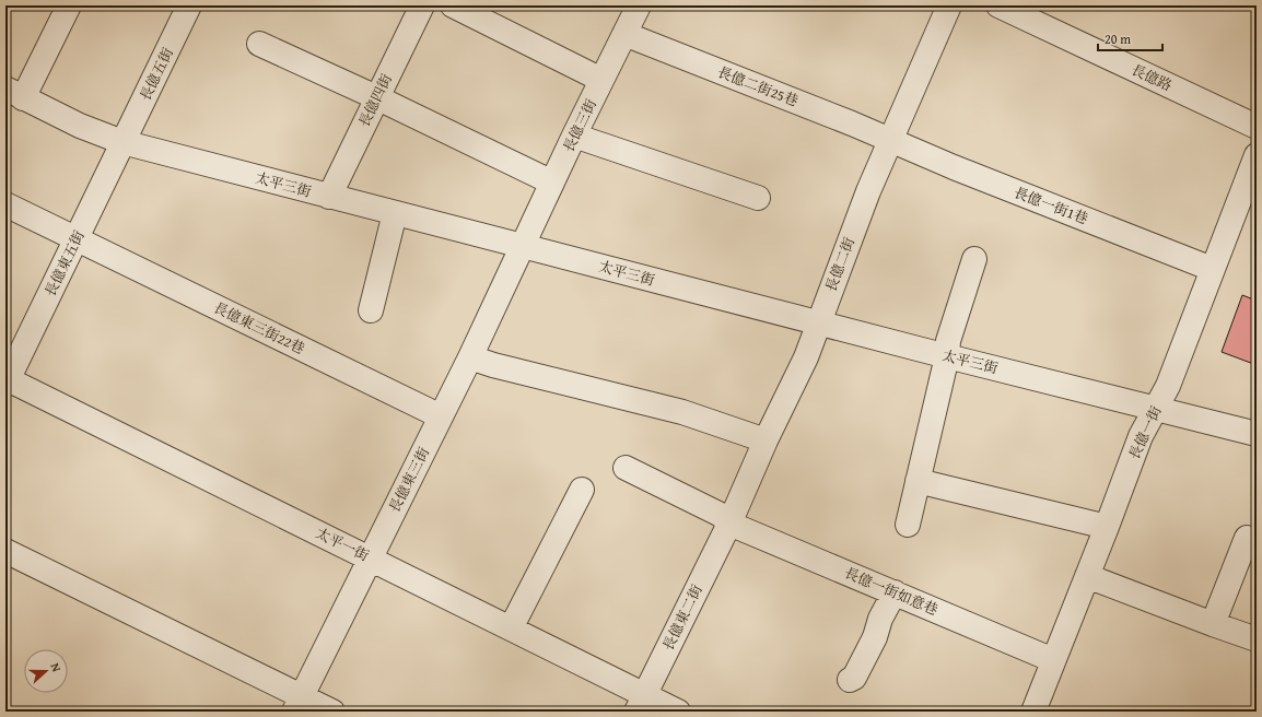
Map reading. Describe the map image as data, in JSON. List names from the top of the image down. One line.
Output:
{"streets":{"street":["長億五街","長億路","長億二街25巷","長億四街","長億三街","太平三街","長億一街1巷","長億東五街","長億二街","長億東三街22巷","長億一街","長億東三街","太平一街","長億一街如意巷","長億東二街"]},"crossings":[["長億五街","太平三街"],["長億五街","長億東五街"],["長億二街25巷","長億三街"],["長億二街25巷","長億一街1巷"],["長億二街25巷","長億二街"],["長億四街","太平三街"],["長億三街","太平三街"],["長億三街","長億東三街"],["太平三街","長億東五街"],["太平三街","長億二街"],["太平三街","長億一街"],["太平三街","長億東三街"],["長億一街1巷","長億二街"],["長億一街1巷","長億一街"],["長億東五街","長億東三街22巷"],["長億東五街","太平一街"],["長億二街","長億一街如意巷"],["長億二街","長億東二街"],["長億東三街22巷","長億東三街"],["長億一街","長億一街如意巷"],["長億東三街","太平一街"],["太平一街","長億東二街"],["長億一街如意巷","長億東二街"]],"scale_bar":"20 m","north":"right"}
